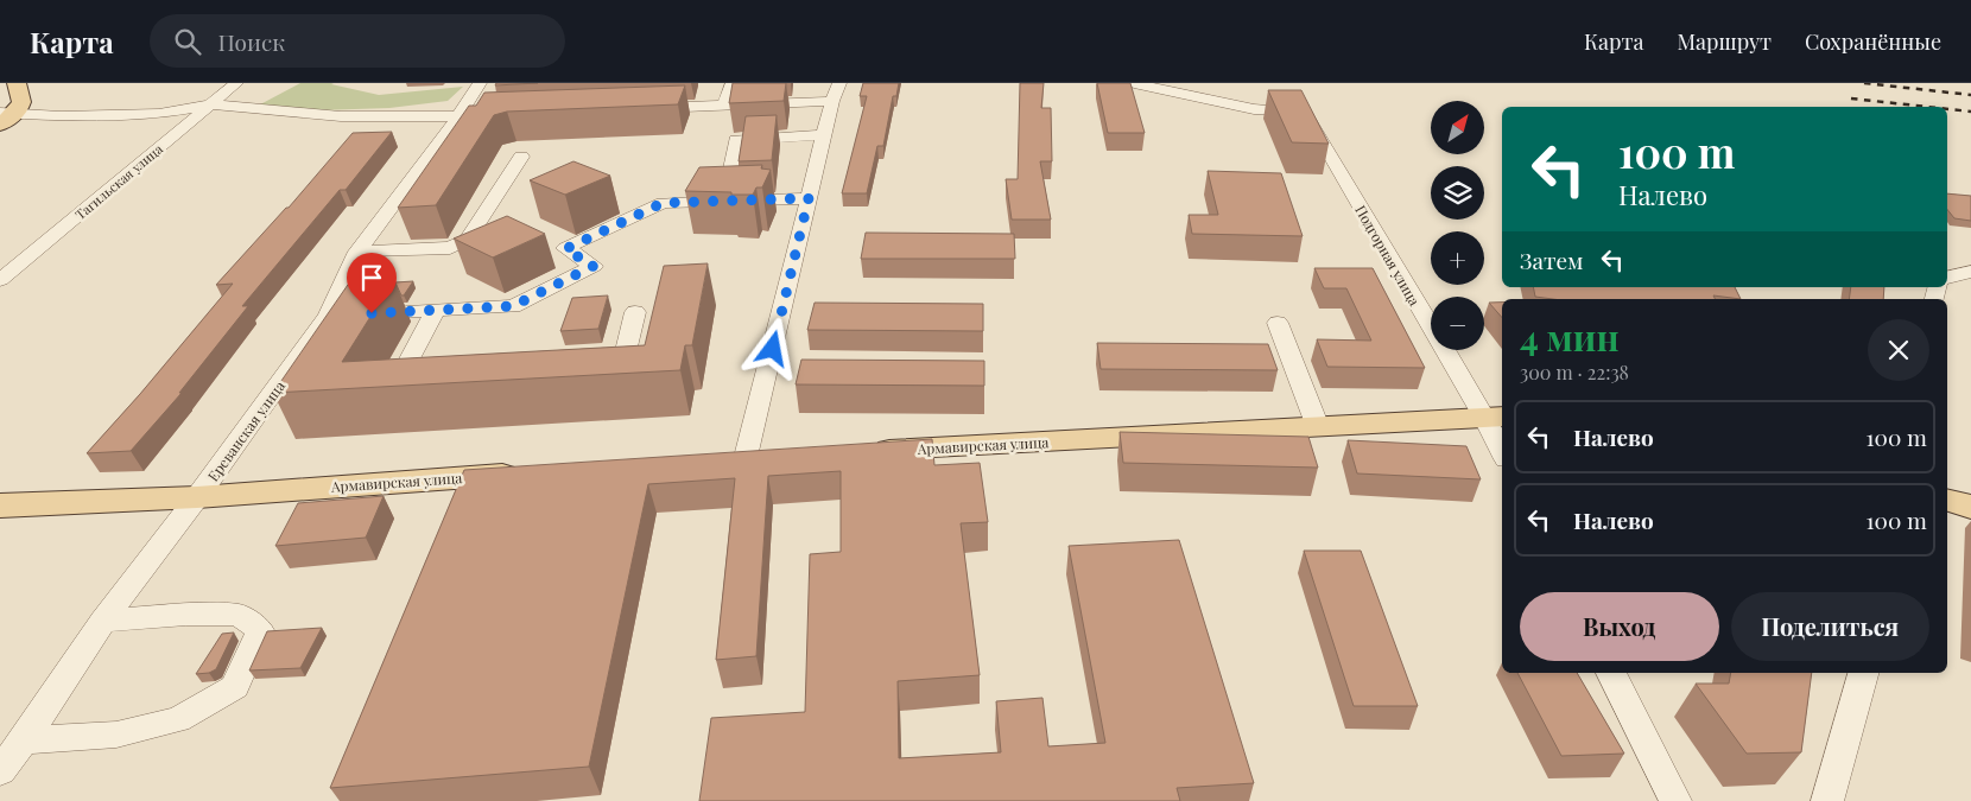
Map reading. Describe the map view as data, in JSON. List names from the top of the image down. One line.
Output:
{"streets":{"main road":["Армавирская улица"],"street":["Тагильская улица","Подгорная улица","Ереванская улица"]},"crossings":[["Подгорная улица","Армавирская улица"],["Ереванская улица","Армавирская улица"]],"north":"top right","page":{"header":"Карта","search":"Поиск","nav":["Карта","Маршрут","Сохранённые"],"map_buttons":["+","−"],"turn":["100 m","Налево"],"then":"Затем","heading":["4 мин","300 m · 22:38"],"list":[{"name":"Налево","value":"100 m"},{"name":"Налево","value":"100 m"}],"buttons":["Выход","Поделиться"]}}
